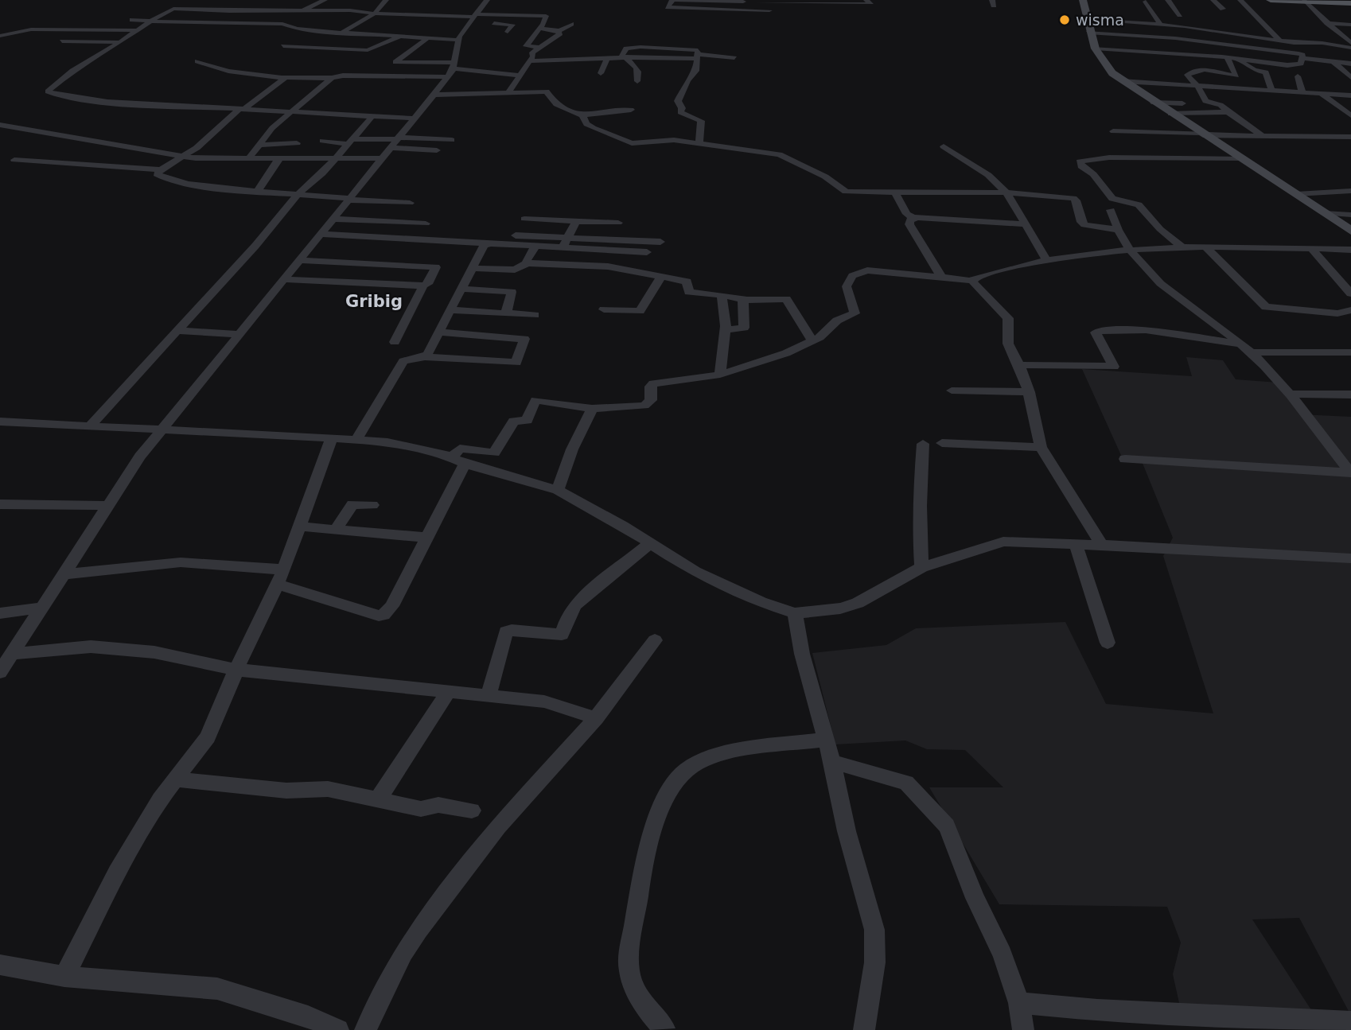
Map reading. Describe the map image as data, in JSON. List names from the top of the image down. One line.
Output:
{"districts":["Gribig"],"places":["wisma"]}
